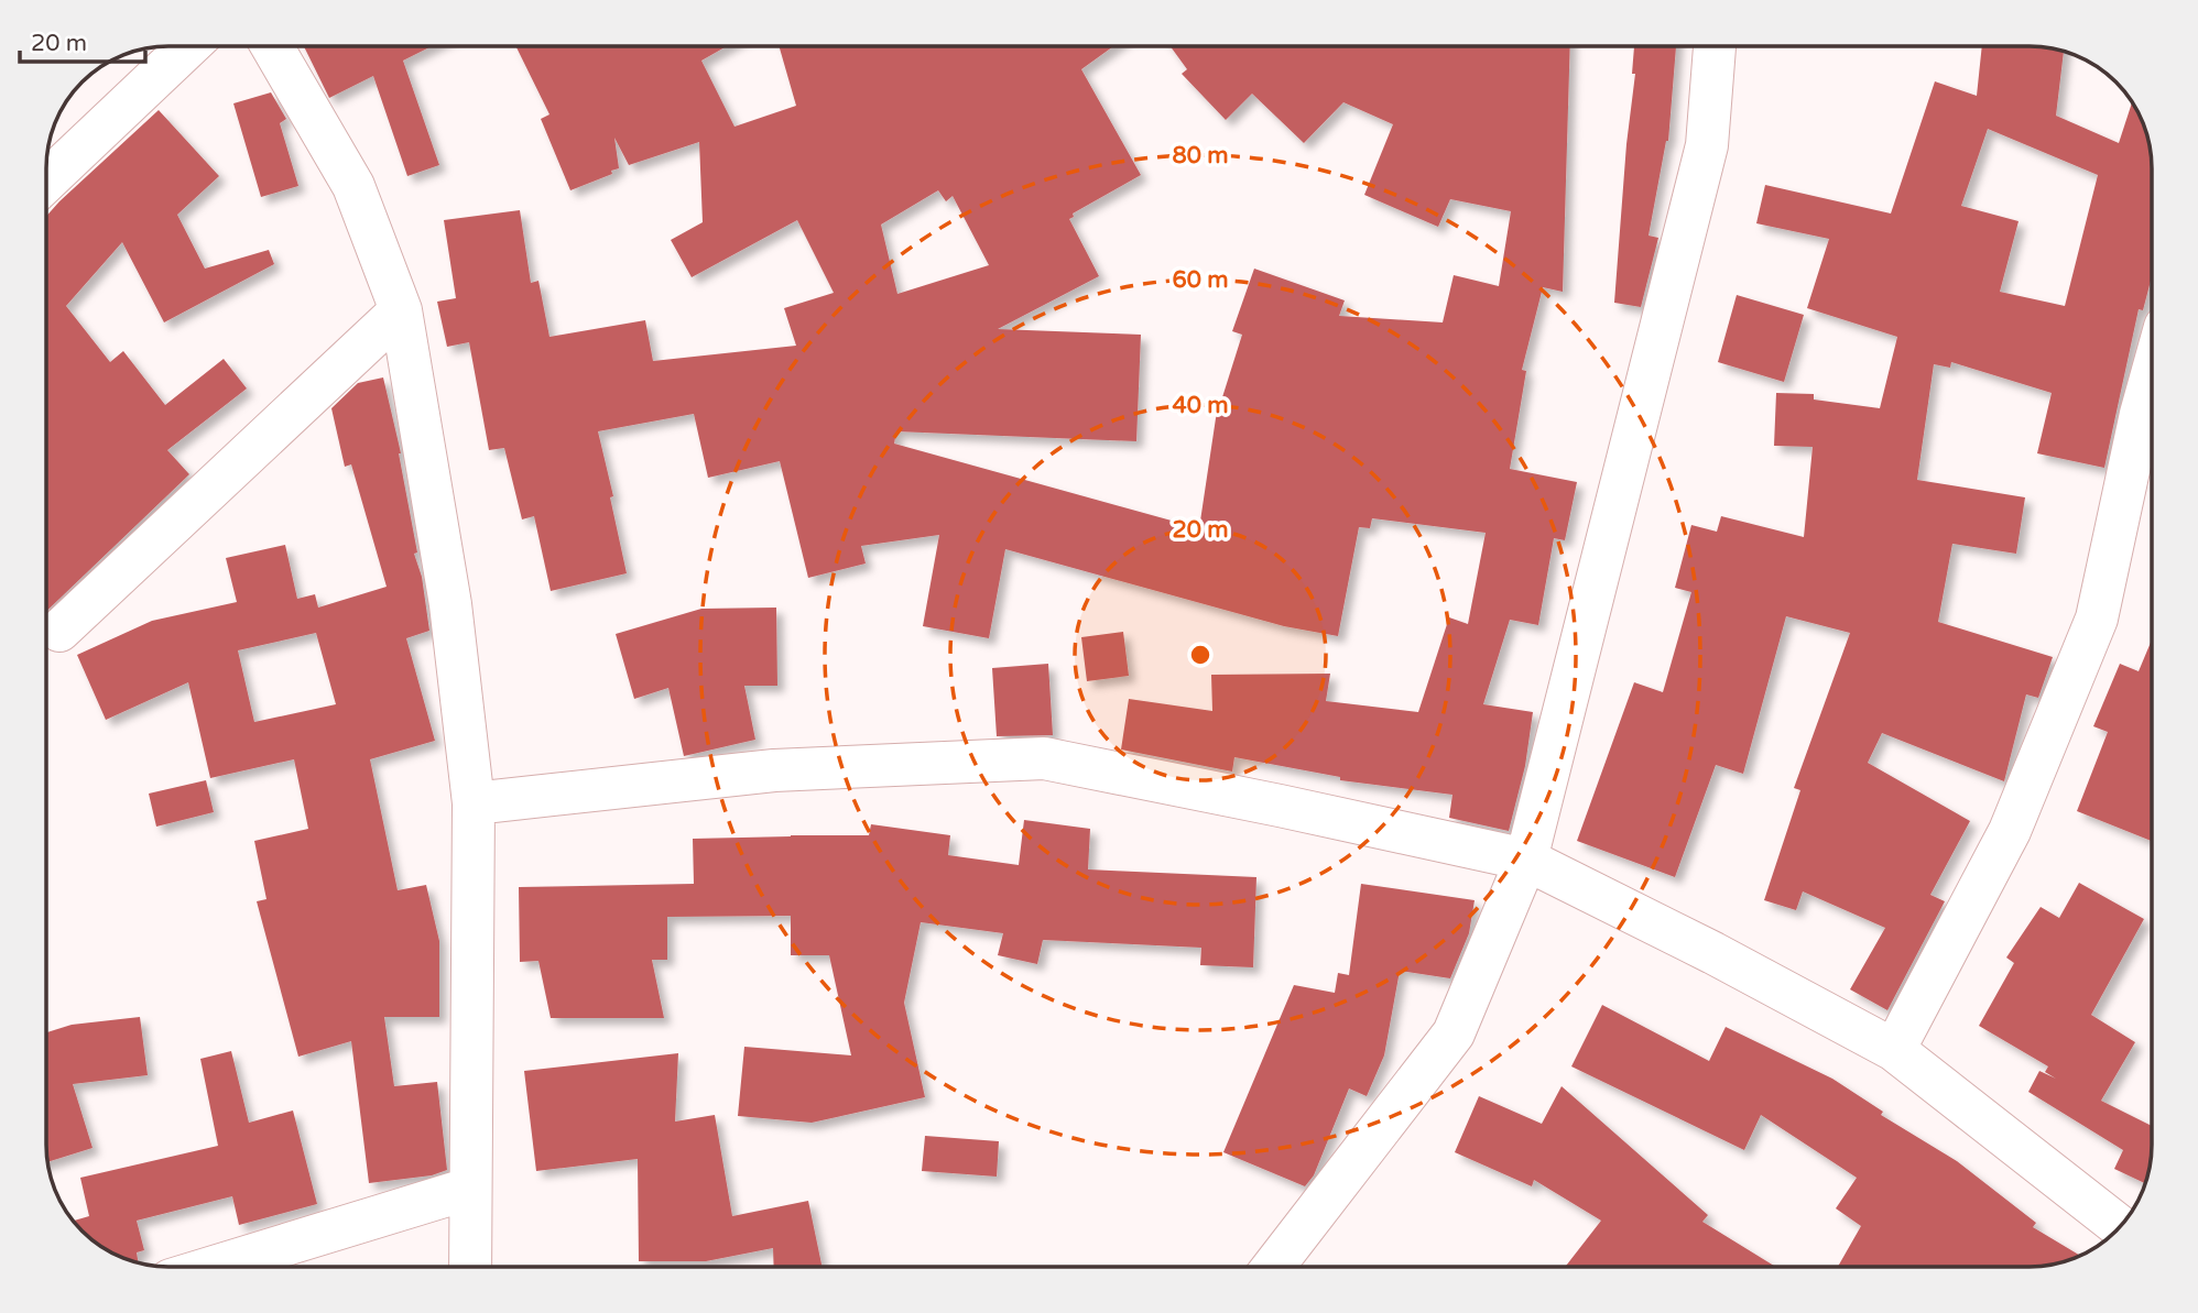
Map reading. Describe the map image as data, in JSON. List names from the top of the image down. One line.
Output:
{"scale_bar":"20 m","rings":["80 m","60 m","40 m","20 m"]}
